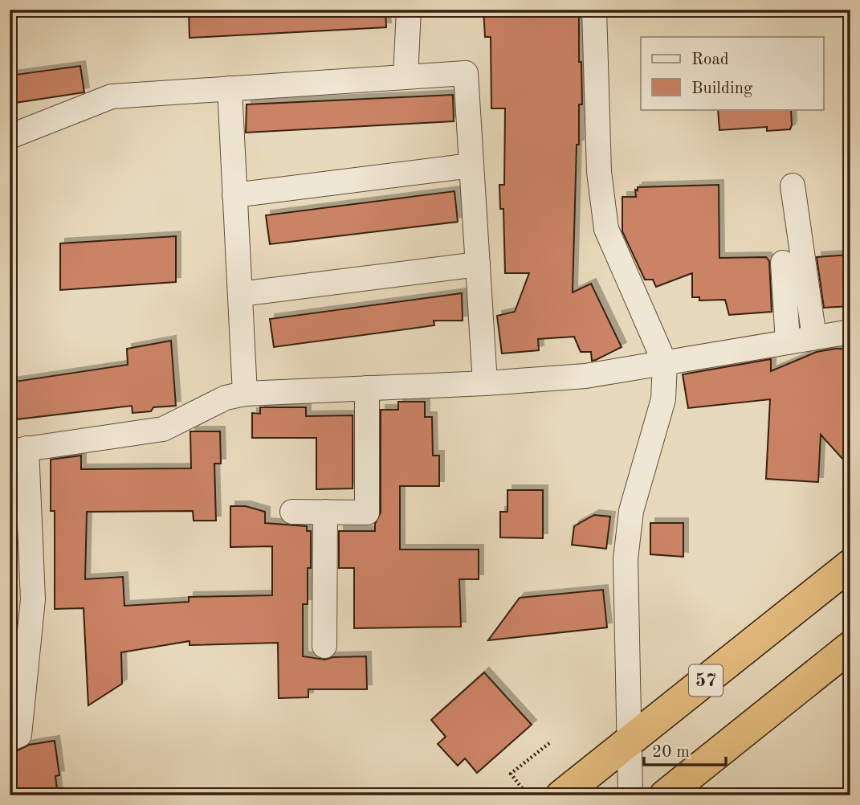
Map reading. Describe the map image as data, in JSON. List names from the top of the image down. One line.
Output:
{"streets":{"highway":["57"]},"legend":["Road","Building"],"scale_bar":"20 m"}
